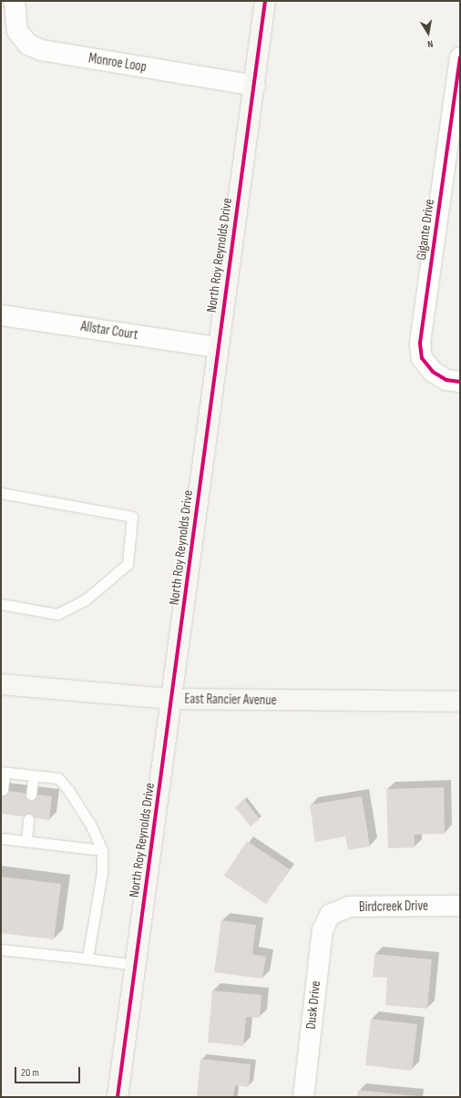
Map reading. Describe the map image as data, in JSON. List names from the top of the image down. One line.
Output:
{"streets":{"street":["Monroe Loop","Gigante Drive","North Roy Reynolds Drive","Allstar Court","East Rancier Avenue","Birdcreek Drive","Dusk Drive"]},"crossings":[["Monroe Loop","North Roy Reynolds Drive"],["North Roy Reynolds Drive","Allstar Court"],["North Roy Reynolds Drive","East Rancier Avenue"],["Birdcreek Drive","Dusk Drive"]],"scale_bar":"20 m","north":"bottom"}
